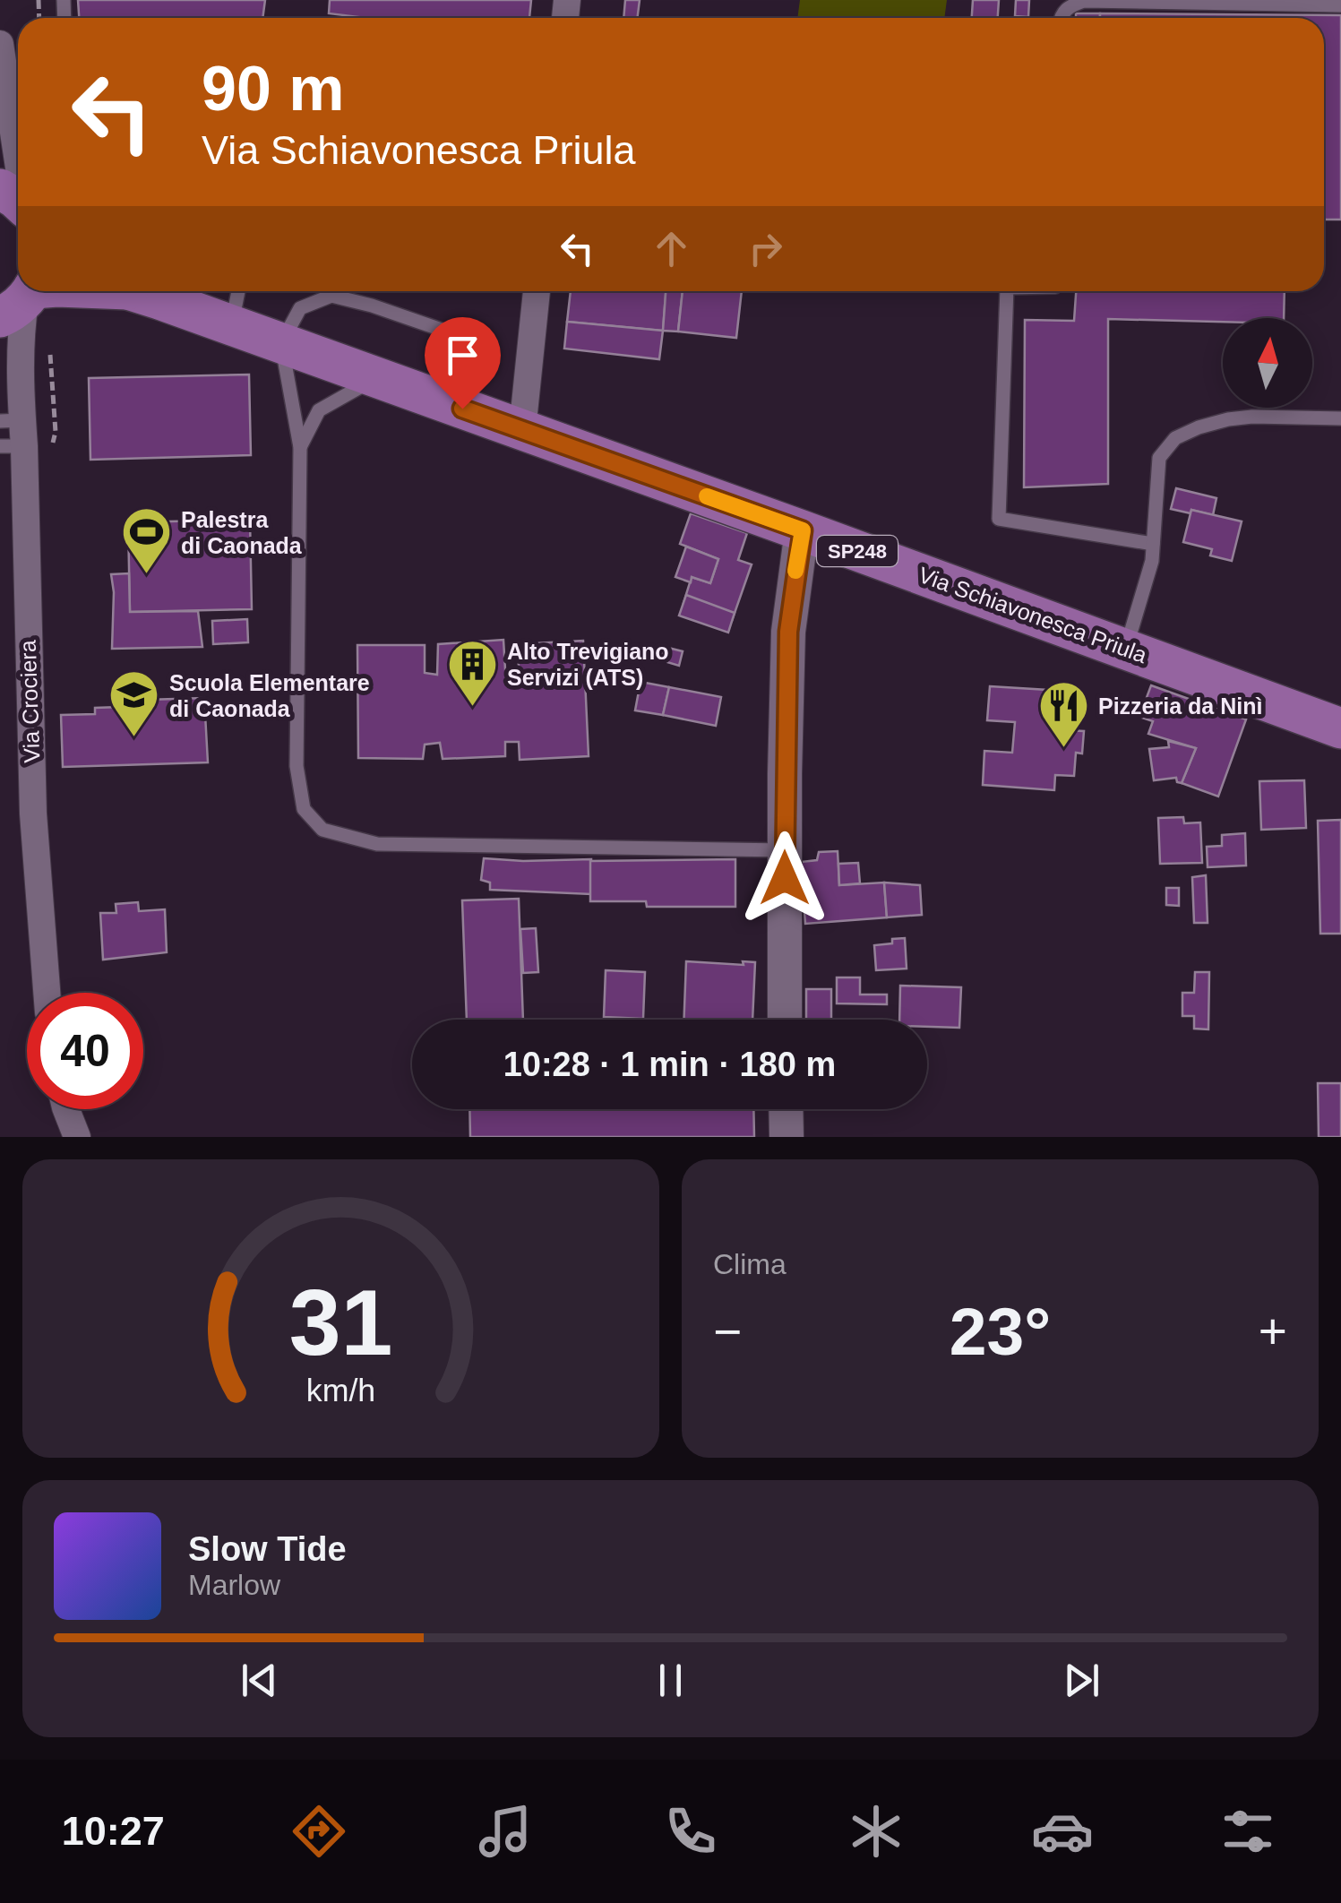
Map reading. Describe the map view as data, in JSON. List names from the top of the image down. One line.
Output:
{"streets":{"main road":["SP248","Via Schiavonesca Priula"],"street":["Via Crociera"]},"places":{"sports":["Palestra di Caonada"],"building":["Alto Trevigiano Servizi (ATS)"],"school or university":["Scuola Elementare di Caonada"],"restaurant":["Pizzeria da Ninì"]},"north":"top","page":{"turn":["90 m","Via Schiavonesca Priula"],"limit":"40","trip":"10:28 · 1 min · 180 m","tile":"Clima","heat":["−","23°","+"],"song":["Slow Tide","Marlow"],"tabs":"10:27","gauge":["31","km/h"]}}
